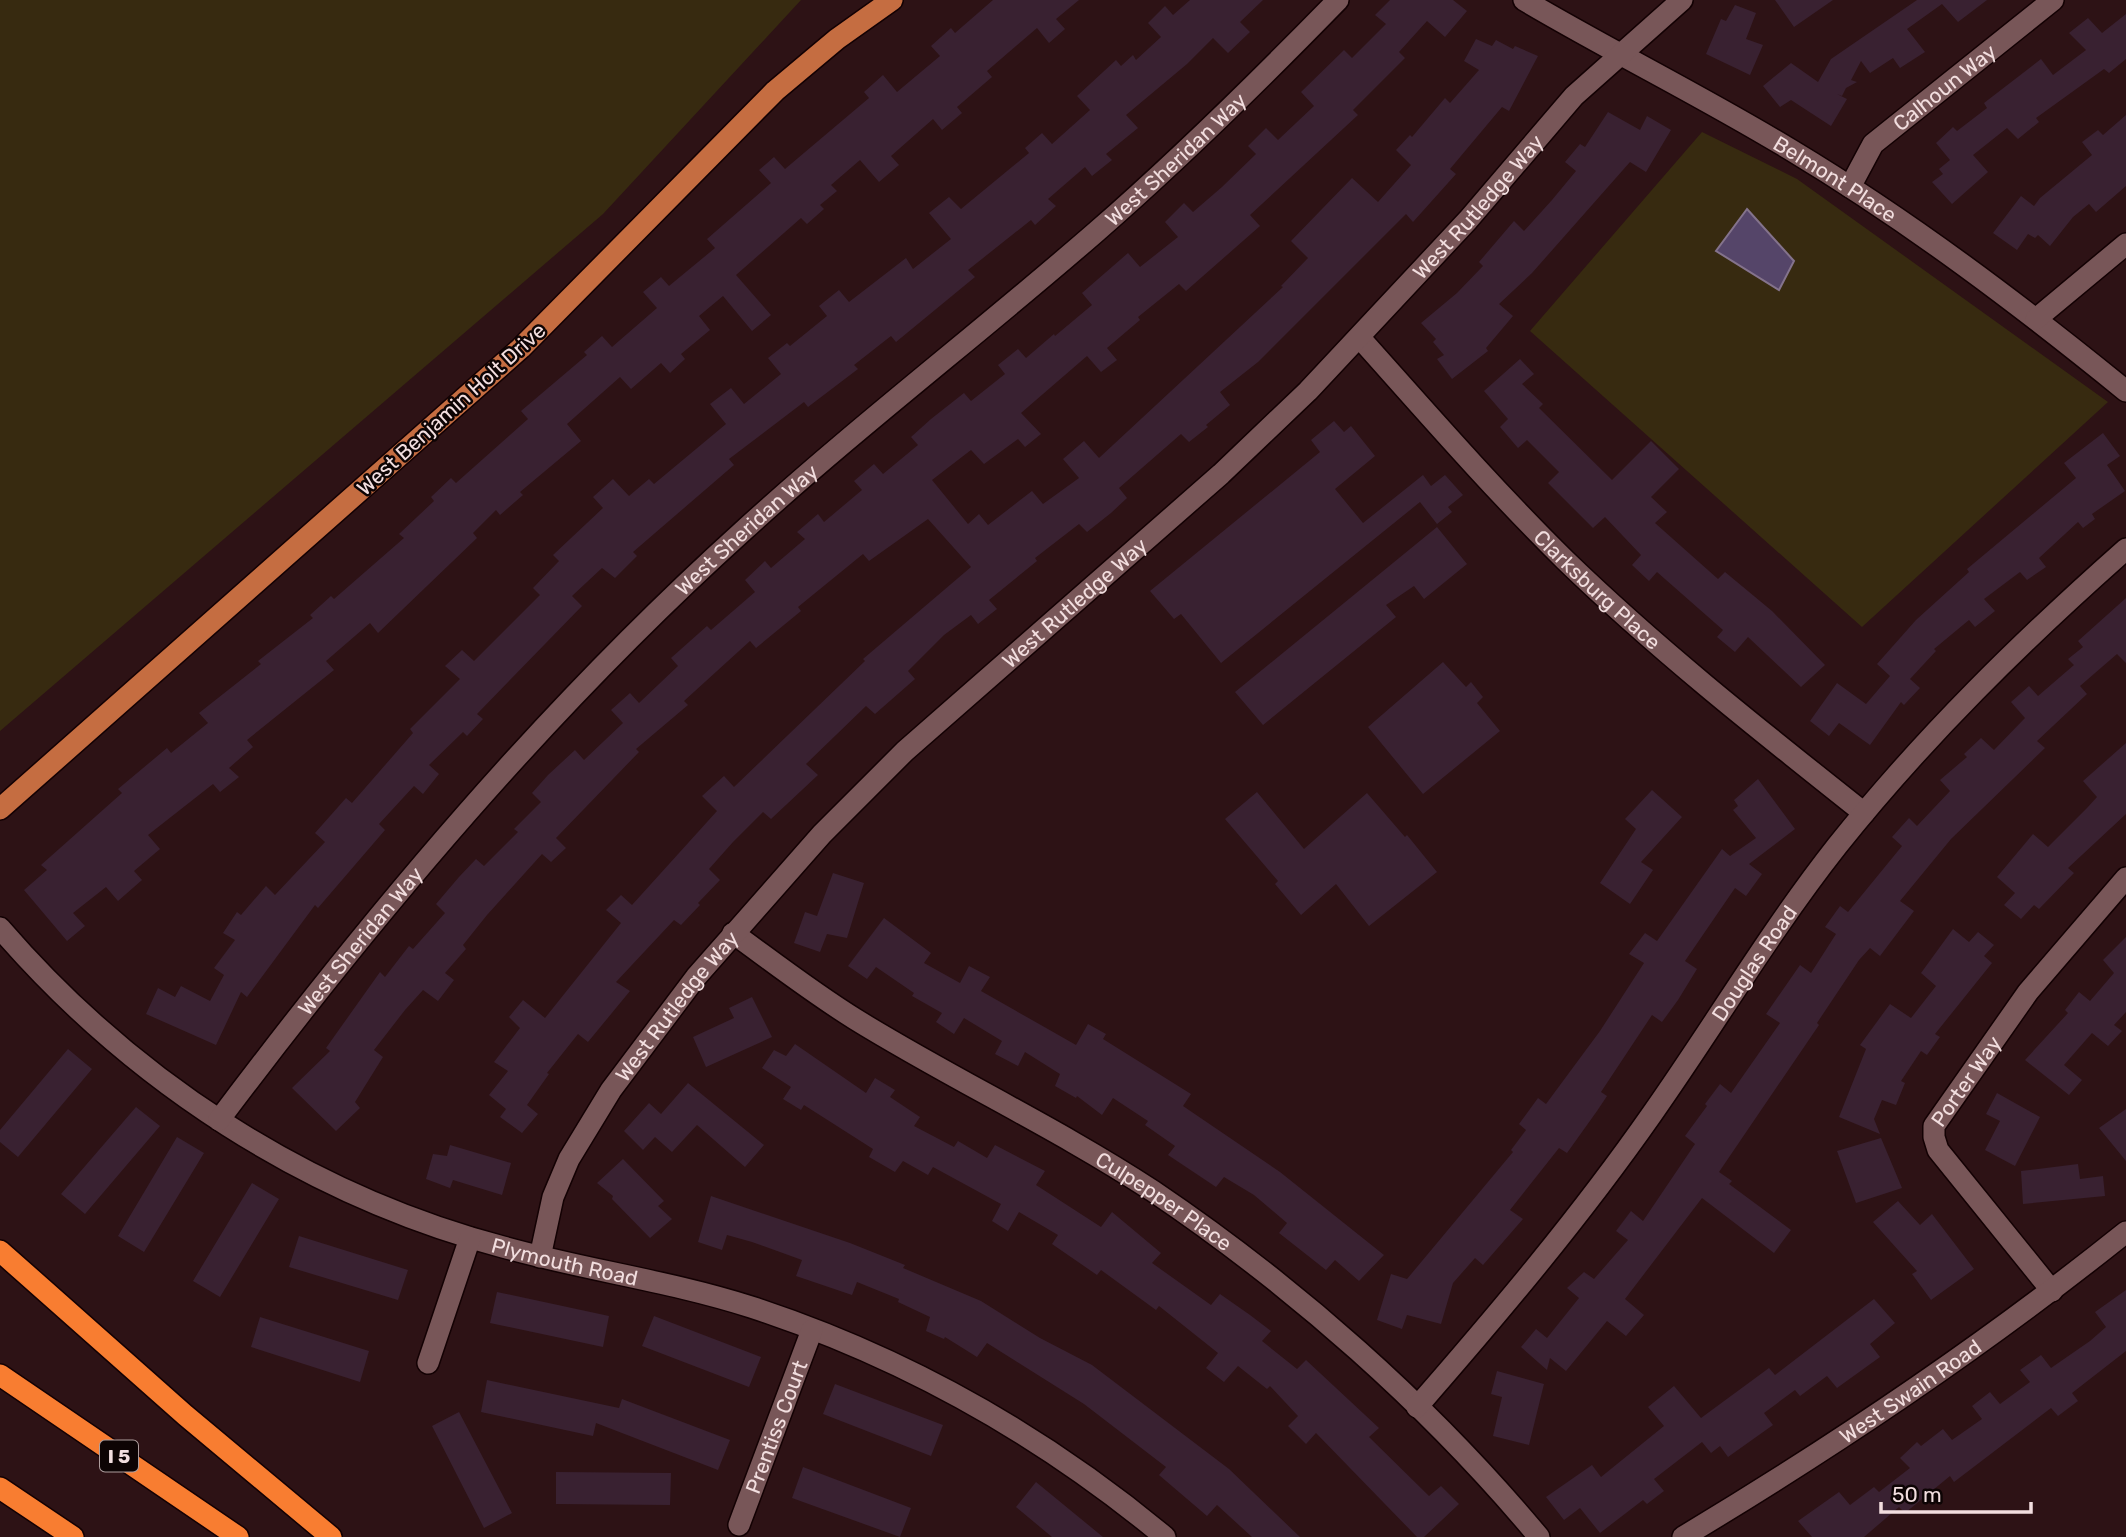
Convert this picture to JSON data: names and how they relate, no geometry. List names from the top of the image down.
{
  "streets": {
    "highway": ["I 5"],
    "main road": ["West Benjamin Holt Drive"],
    "street": [
      "Calhoun Way",
      "West Sheridan Way",
      "Belmont Place",
      "West Rutledge Way",
      "Clarksburg Place",
      "Douglas Road",
      "Porter Way",
      "Culpepper Place",
      "Plymouth Road",
      "West Swain Road",
      "Prentiss Court"
    ]
  },
  "crossings": [
    ["Calhoun Way", "Belmont Place"],
    ["West Sheridan Way", "Plymouth Road"],
    ["Belmont Place", "West Rutledge Way"],
    ["West Rutledge Way", "Clarksburg Place"],
    ["West Rutledge Way", "Culpepper Place"],
    ["West Rutledge Way", "Plymouth Road"],
    ["Clarksburg Place", "Douglas Road"],
    ["Douglas Road", "Culpepper Place"],
    ["Porter Way", "West Swain Road"],
    ["Plymouth Road", "Prentiss Court"]
  ],
  "scale_bar": "50 m"
}
